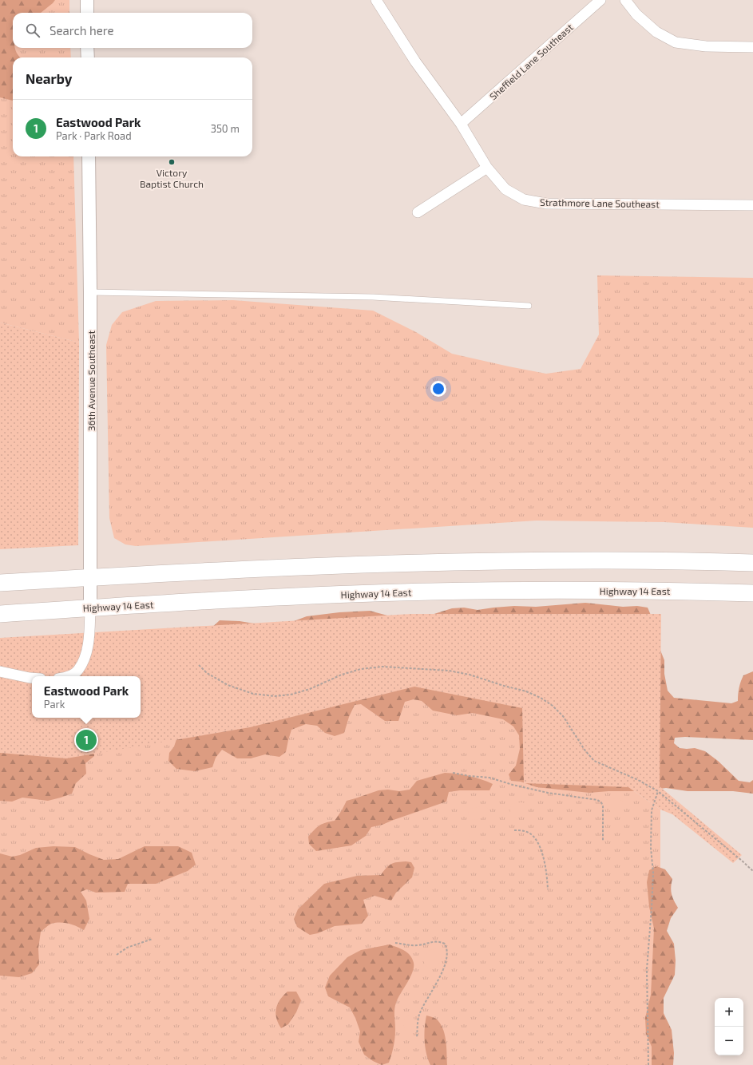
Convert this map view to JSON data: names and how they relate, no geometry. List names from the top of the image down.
{
  "streets": {
    "main road": ["Highway 14 East"],
    "street": ["Sheffield Lane Southeast", "Strathmore Lane Southeast", "36th Avenue Southeast"]
  },
  "crossings": [
    ["Sheffield Lane Southeast", "Strathmore Lane Southeast"],
    ["36th Avenue Southeast", "Highway 14 East"]
  ],
  "places": ["Victory Baptist Church"],
  "page": {
    "search": "Search here",
    "heading": "Nearby",
    "list": [
      {
        "mark": "1",
        "name": "Eastwood Park",
        "note": "Park · Park Road",
        "value": "350 m"
      }
    ],
    "popup": ["Eastwood Park", "Park"],
    "pins": "1",
    "map_buttons": ["+", "−"]
  }
}
